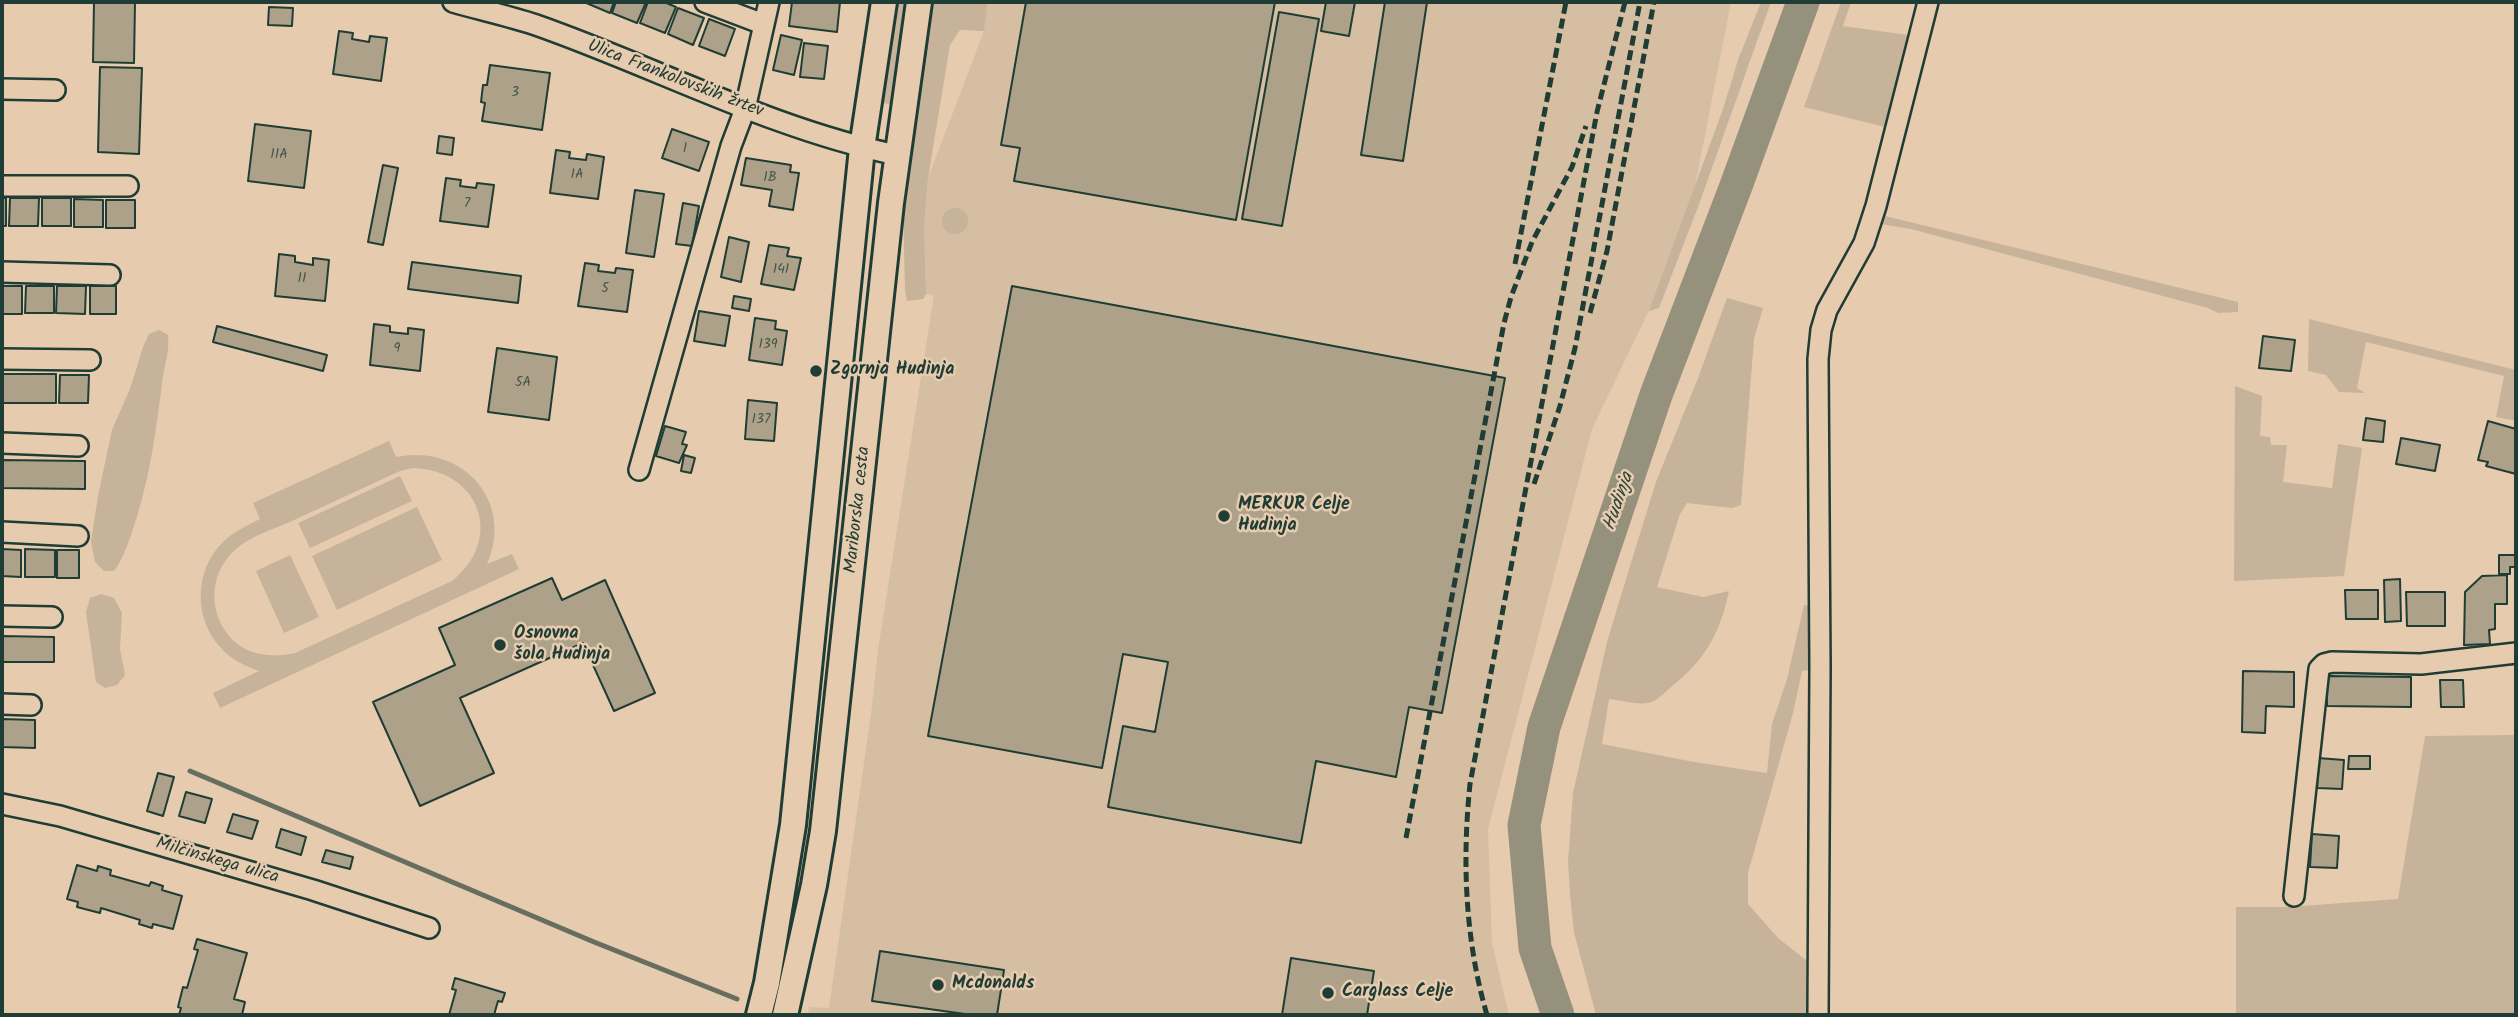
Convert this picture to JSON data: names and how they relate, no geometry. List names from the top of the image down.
{
  "streets": {
    "main road": ["Mariborska cesta"],
    "street": ["Ulica Frankolovskih žrtev", "Milčinskega ulica"]
  },
  "crossings": [
    ["Ulica Frankolovskih žrtev", "Mariborska cesta"]
  ],
  "water": ["Hudinja"],
  "places": [
    "Zgornja Hudinja",
    "MERKUR Celje Hudinja",
    "Osnovna šola Hudinja",
    "Mcdonalds",
    "Carglass Celje"
  ],
  "house_numbers": [
    "3",
    "1",
    "11A",
    "1A",
    "1B",
    "7",
    "141",
    "11",
    "5",
    "139",
    "9",
    "5A",
    "137"
  ]
}
